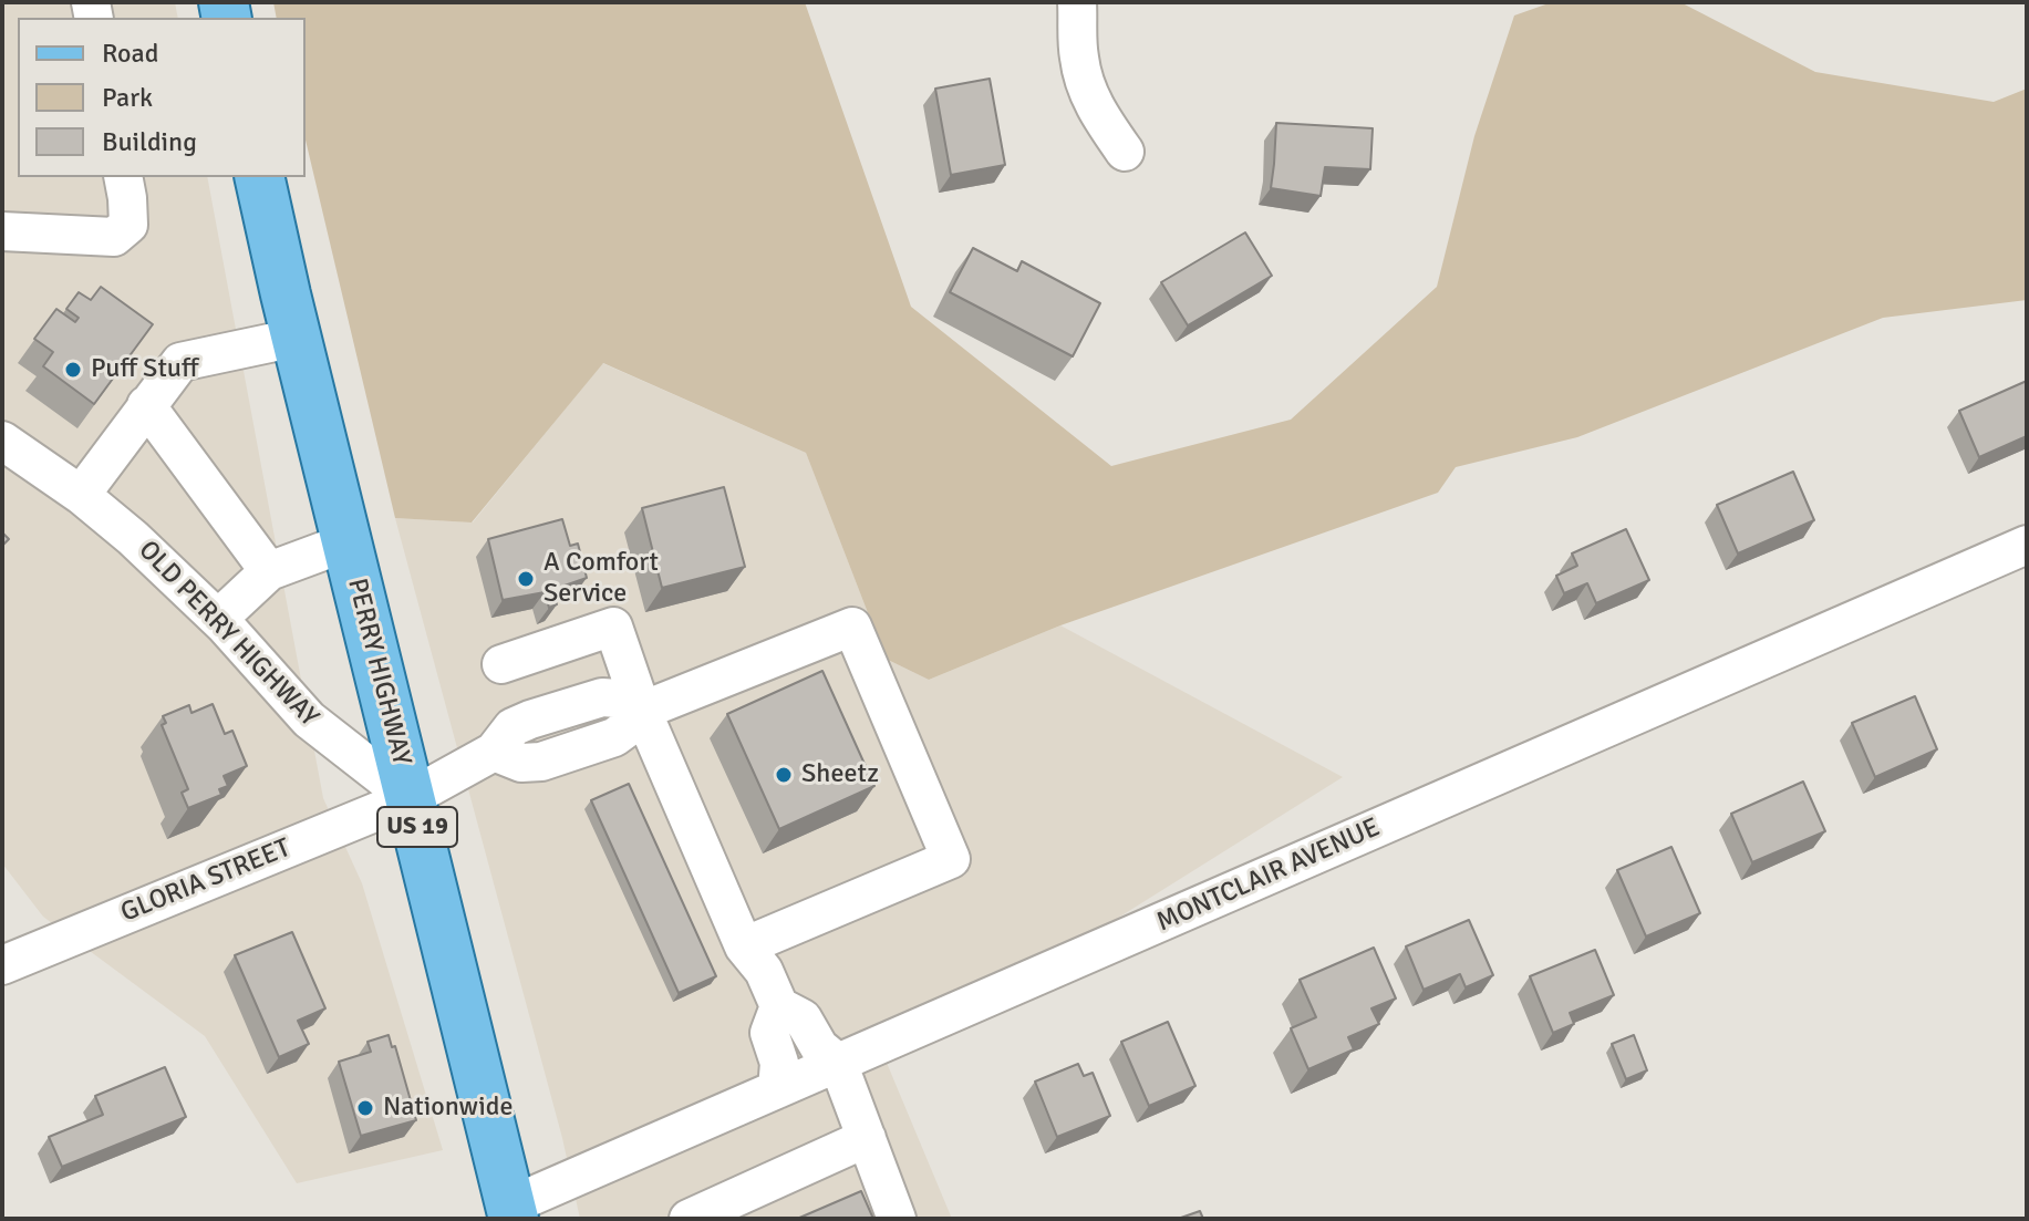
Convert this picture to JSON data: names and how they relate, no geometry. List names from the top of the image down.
{
  "streets": {
    "main road": ["PERRY HIGHWAY", "US 19"],
    "street": ["OLD PERRY HIGHWAY", "MONTCLAIR AVENUE", "GLORIA STREET"]
  },
  "crossings": [
    ["OLD PERRY HIGHWAY", "PERRY HIGHWAY"],
    ["OLD PERRY HIGHWAY", "GLORIA STREET"],
    ["PERRY HIGHWAY", "MONTCLAIR AVENUE"],
    ["PERRY HIGHWAY", "GLORIA STREET"]
  ],
  "places": [
    "Puff Stuff",
    "A Comfort Service",
    "Sheetz",
    "Nationwide"
  ],
  "legend": ["Road", "Park", "Building"]
}
